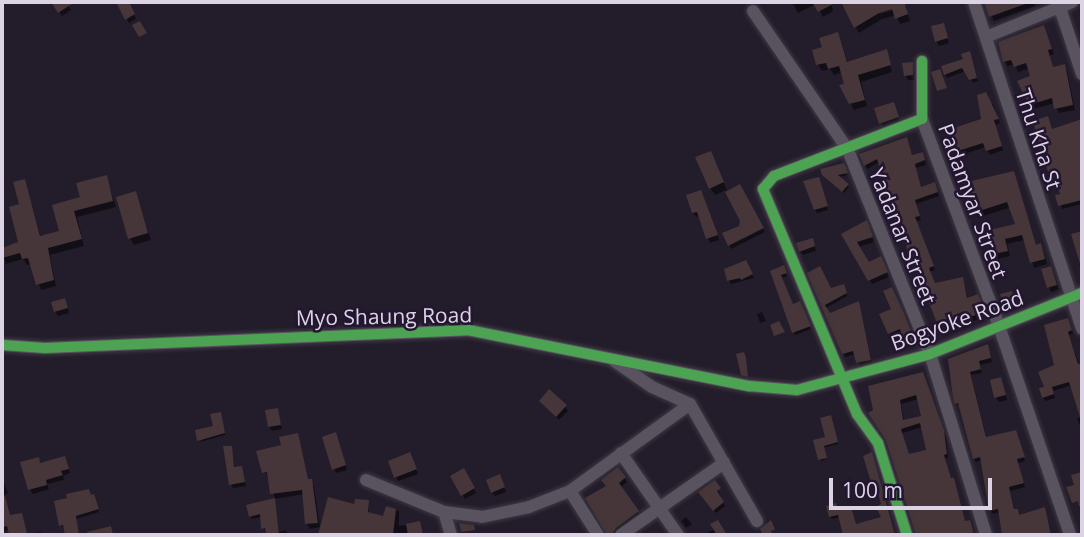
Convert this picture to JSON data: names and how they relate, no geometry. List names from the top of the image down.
{
  "streets": {
    "street": [
      "Thu Kha St",
      "Padamyar Street",
      "Yadanar Street",
      "Myo Shaung Road",
      "Bogyoke Road"
    ]
  },
  "crossings": [
    ["Thu Kha St", "Bogyoke Road"],
    ["Padamyar Street", "Bogyoke Road"],
    ["Yadanar Street", "Bogyoke Road"],
    ["Myo Shaung Road", "Bogyoke Road"]
  ],
  "scale_bar": "100 m"
}
